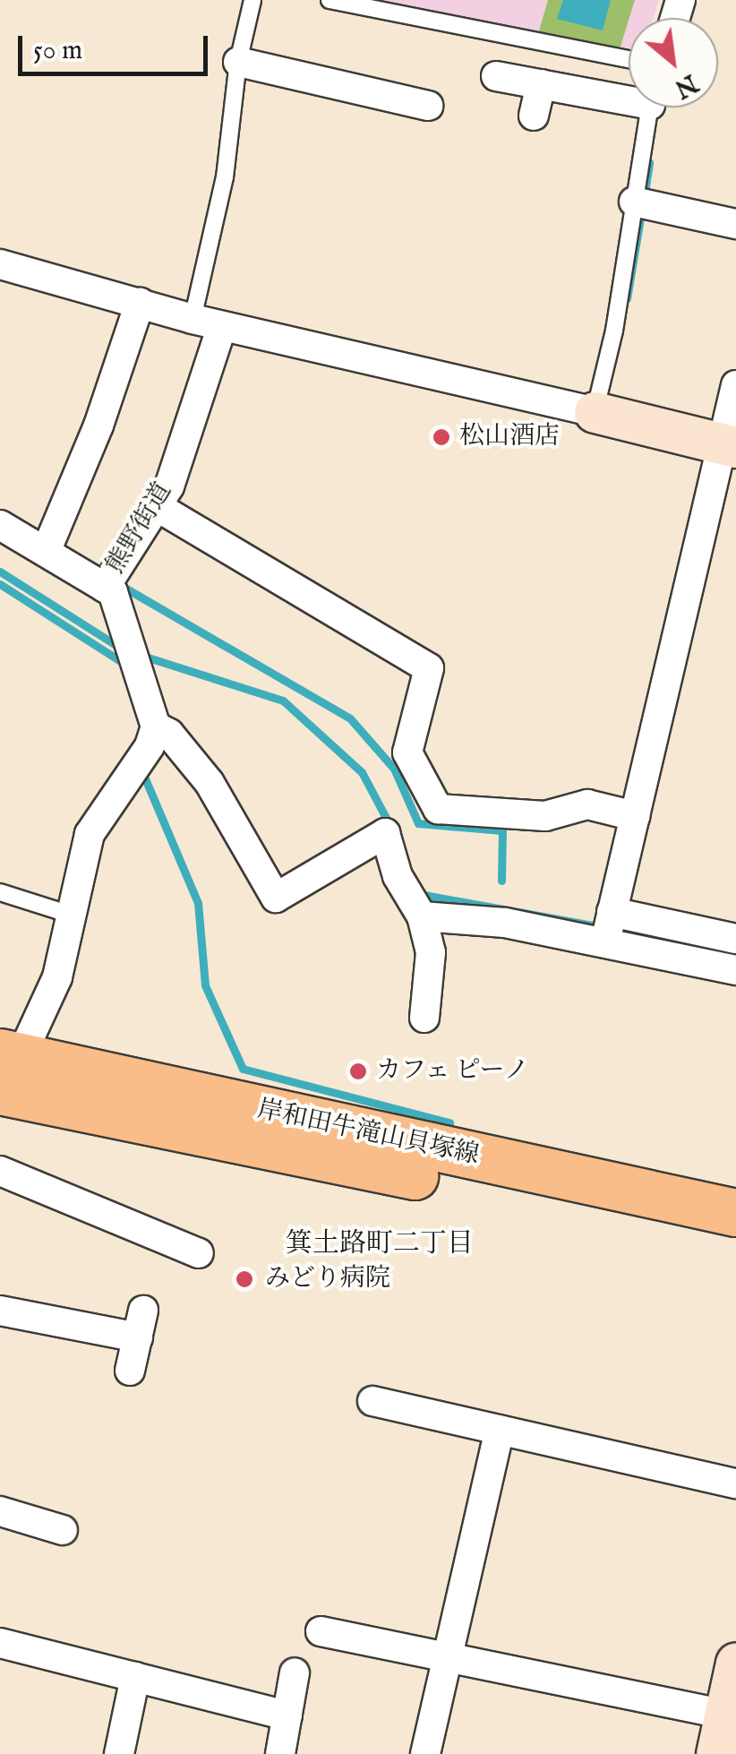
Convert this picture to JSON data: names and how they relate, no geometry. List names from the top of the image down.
{
  "streets": {
    "main road": ["岸和田牛滝山貝塚線"],
    "street": ["熊野街道"]
  },
  "districts": ["箕土路町二丁目"],
  "places": ["松山酒店", "カフェ ピーノ", "みどり病院"],
  "scale_bar": "50 m",
  "north": "bottom right"
}
